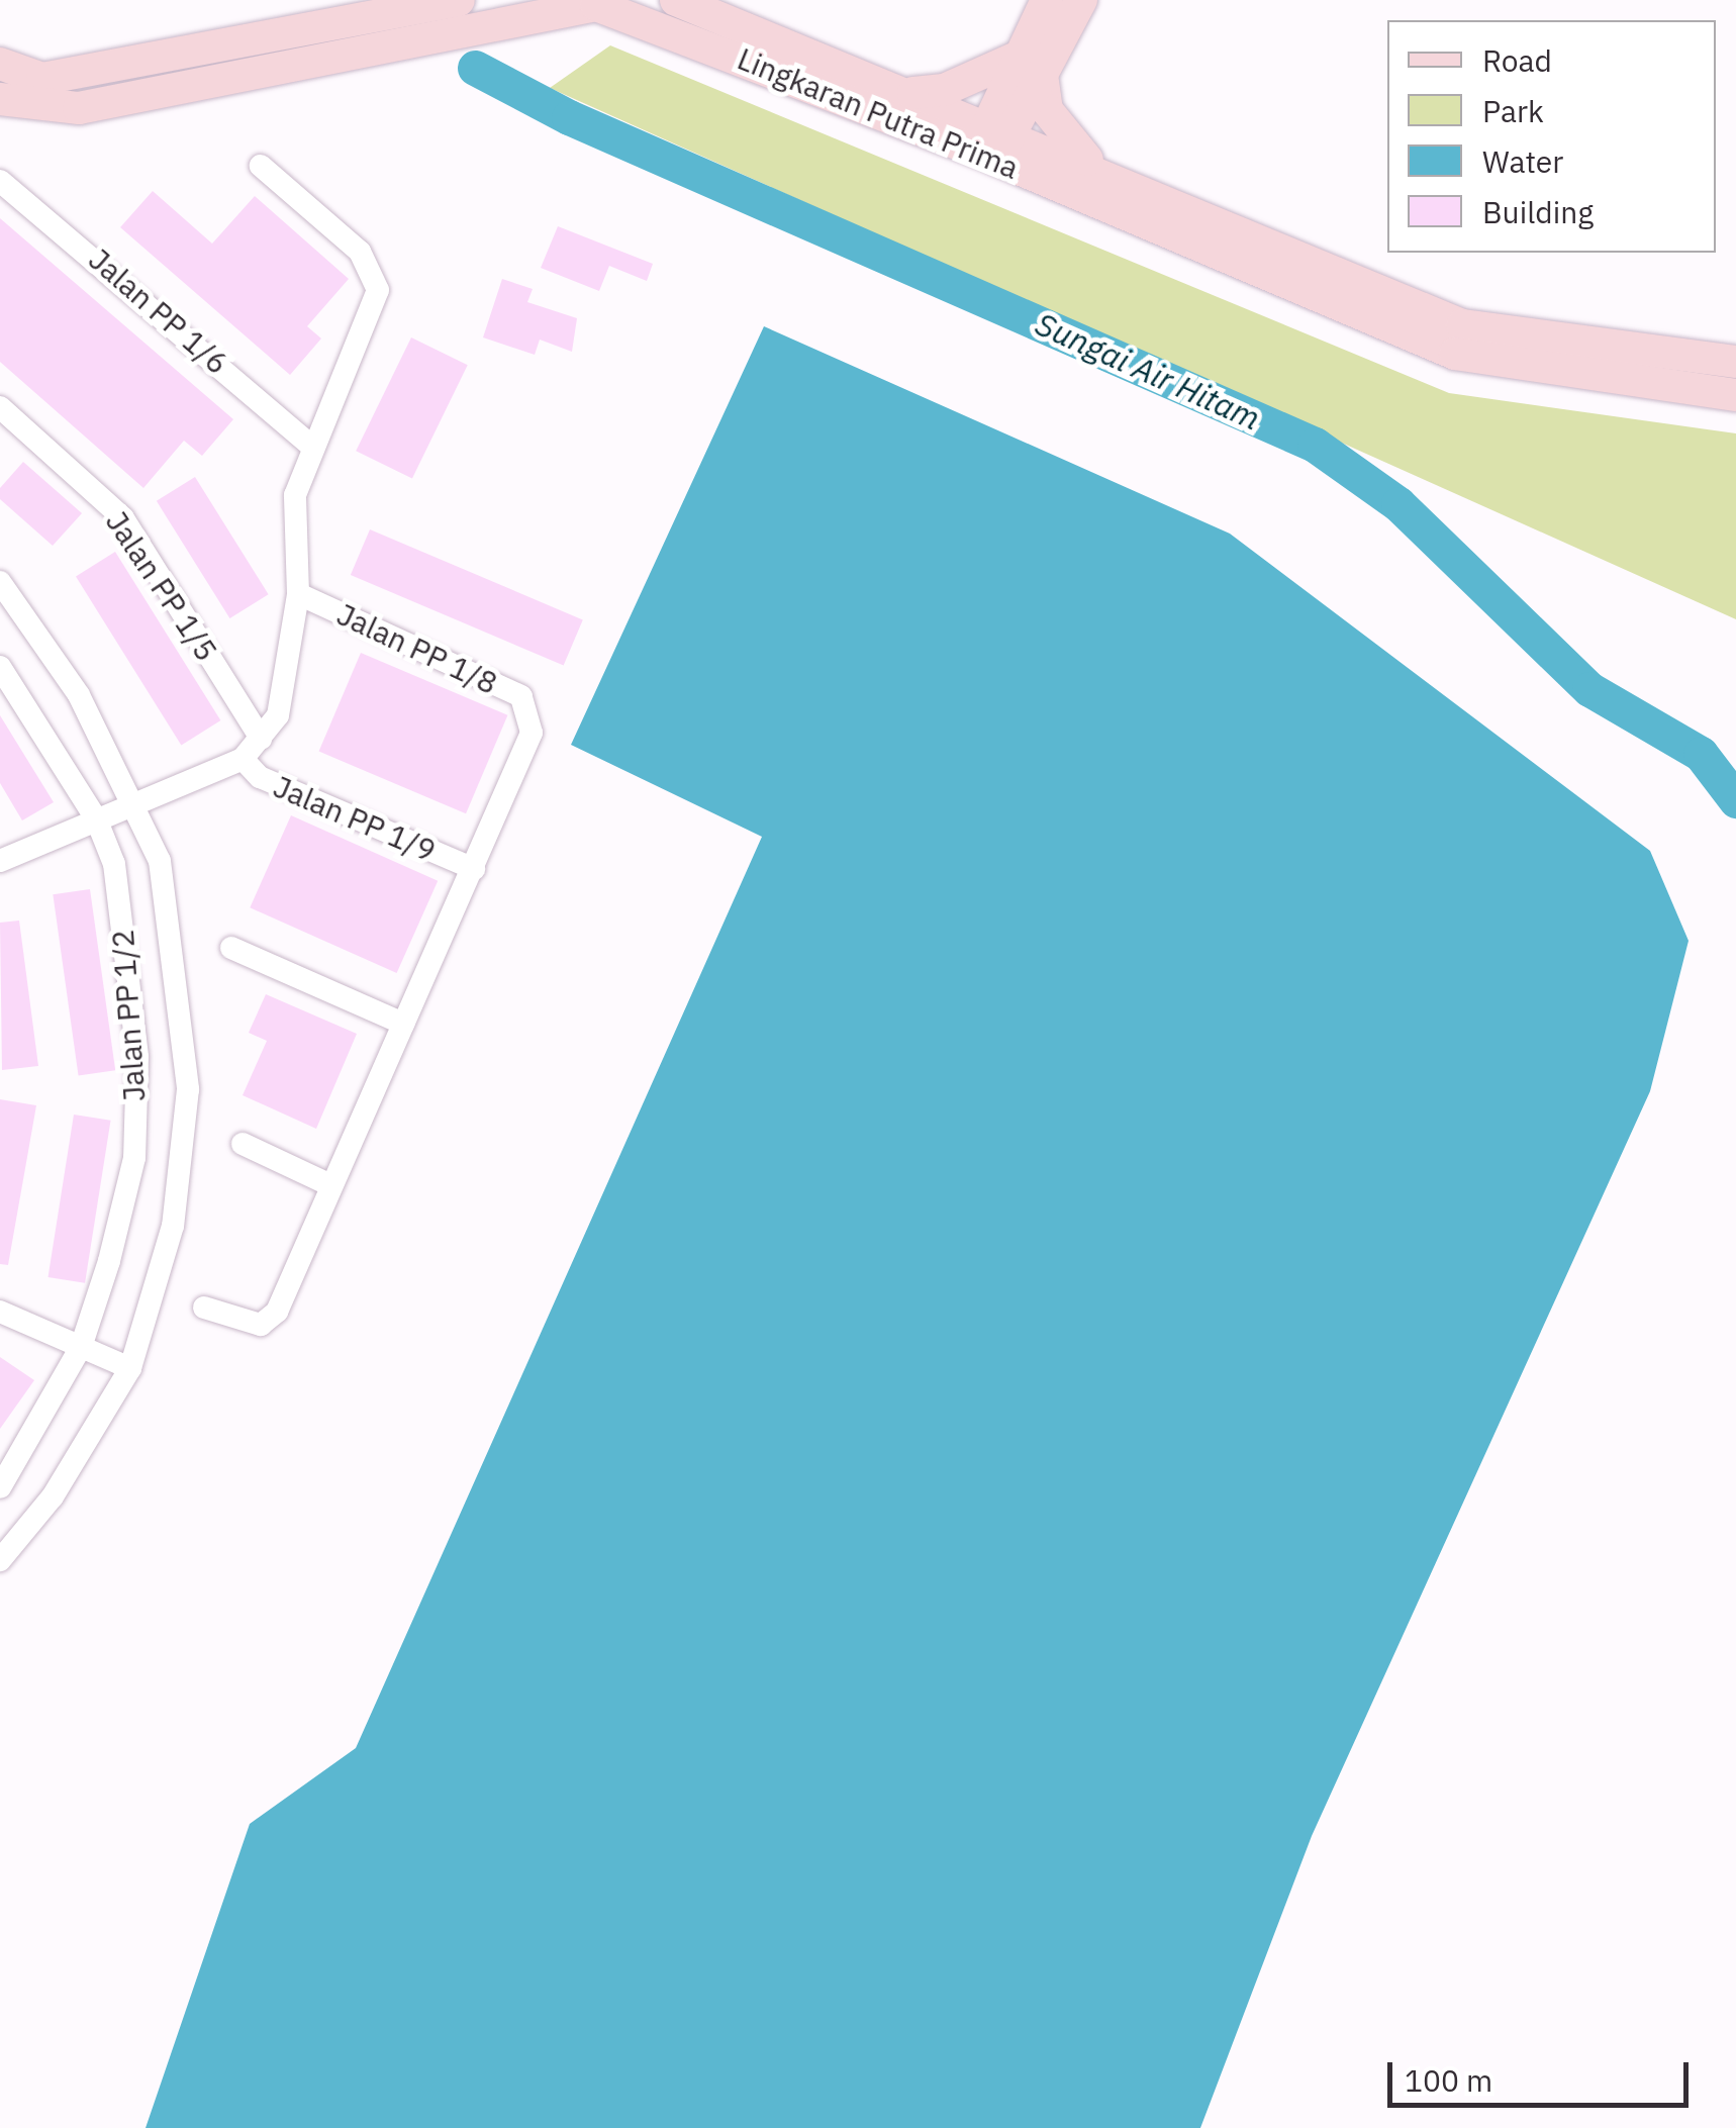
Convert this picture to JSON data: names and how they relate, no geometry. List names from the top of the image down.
{
  "streets": {
    "main road": ["Lingkaran Putra Prima"],
    "street": [
      "Jalan PP 1/6",
      "Jalan PP 1/5",
      "Jalan PP 1/8",
      "Jalan PP 1/9",
      "Jalan PP 1/2"
    ]
  },
  "crossings": [
    ["Jalan PP 1/8", "Jalan PP 1/9"]
  ],
  "water": ["Sungai Air Hitam"],
  "legend": [
    "Road",
    "Park",
    "Water",
    "Building"
  ],
  "scale_bar": "100 m"
}
